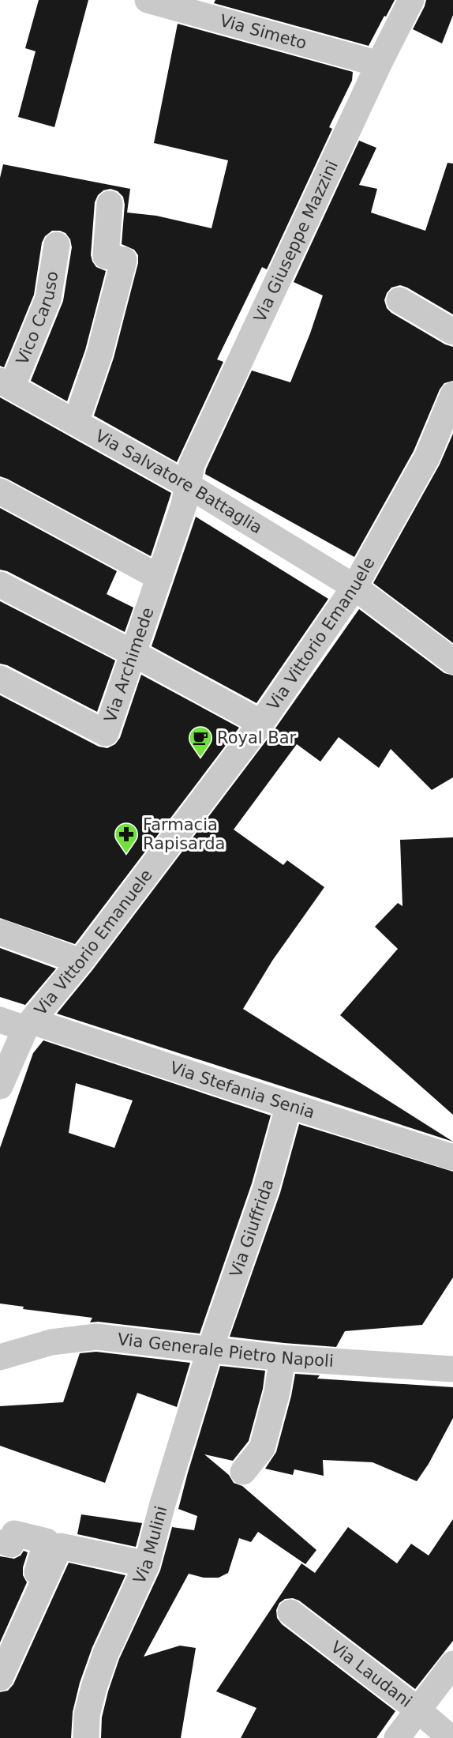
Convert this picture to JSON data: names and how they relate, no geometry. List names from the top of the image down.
{
  "streets": {
    "street": [
      "Via Simeto",
      "Via Giuseppe Mazzini",
      "Vico Caruso",
      "Via Salvatore Battaglia",
      "Via Vittorio Emanuele",
      "Via Archimede",
      "Via Stefania Senia",
      "Via Giuffrida",
      "Via Generale Pietro Napoli",
      "Via Mulini",
      "Via Laudani"
    ]
  },
  "crossings": [
    ["Via Simeto", "Via Giuseppe Mazzini"],
    ["Via Giuseppe Mazzini", "Via Salvatore Battaglia"],
    ["Via Giuseppe Mazzini", "Via Archimede"],
    ["Vico Caruso", "Via Salvatore Battaglia"],
    ["Via Salvatore Battaglia", "Via Vittorio Emanuele"],
    ["Via Salvatore Battaglia", "Via Archimede"],
    ["Via Vittorio Emanuele", "Via Stefania Senia"],
    ["Via Stefania Senia", "Via Giuffrida"],
    ["Via Giuffrida", "Via Generale Pietro Napoli"],
    ["Via Giuffrida", "Via Mulini"],
    ["Via Generale Pietro Napoli", "Via Mulini"]
  ],
  "places": {
    "cafe": ["Royal Bar"],
    "pharmacy": ["Farmacia Rapisarda"]
  }
}
